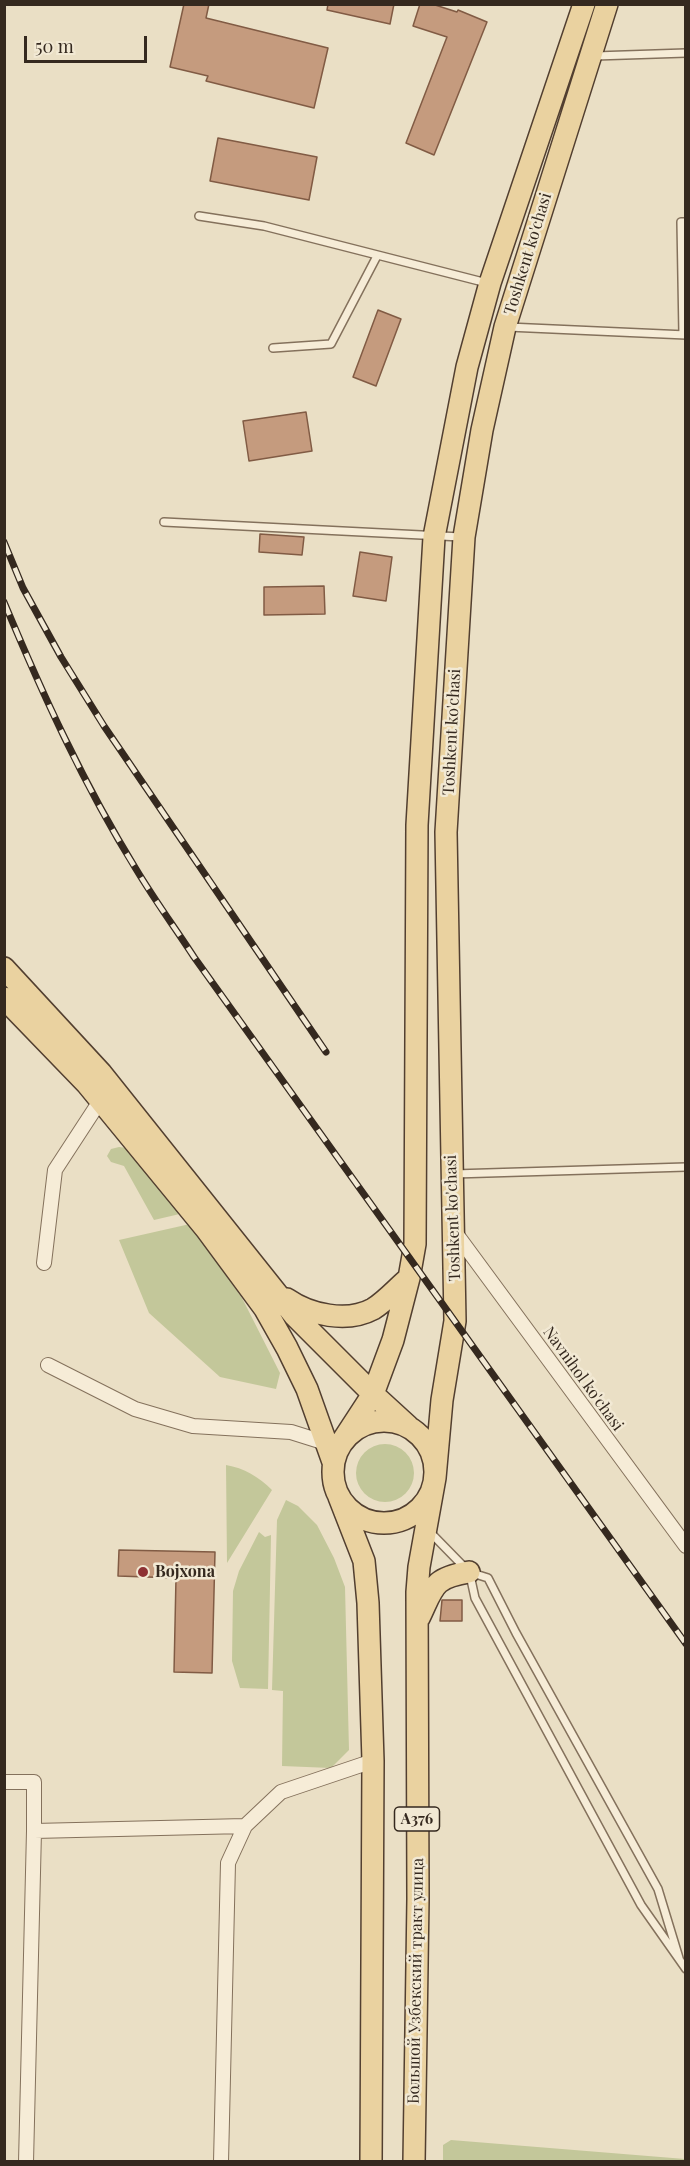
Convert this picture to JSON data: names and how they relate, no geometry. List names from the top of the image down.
{
  "streets": {
    "main road": ["Toshkent ko'chasi", "A376", "Большой Узбекский тракт улица"],
    "street": ["Navnihol ko'chasi"]
  },
  "crossings": [
    ["Toshkent ko'chasi", "Navnihol ko'chasi"],
    ["Toshkent ko'chasi", "Большой Узбекский тракт улица"]
  ],
  "places": ["Bojxona"],
  "scale_bar": "50 m"
}
